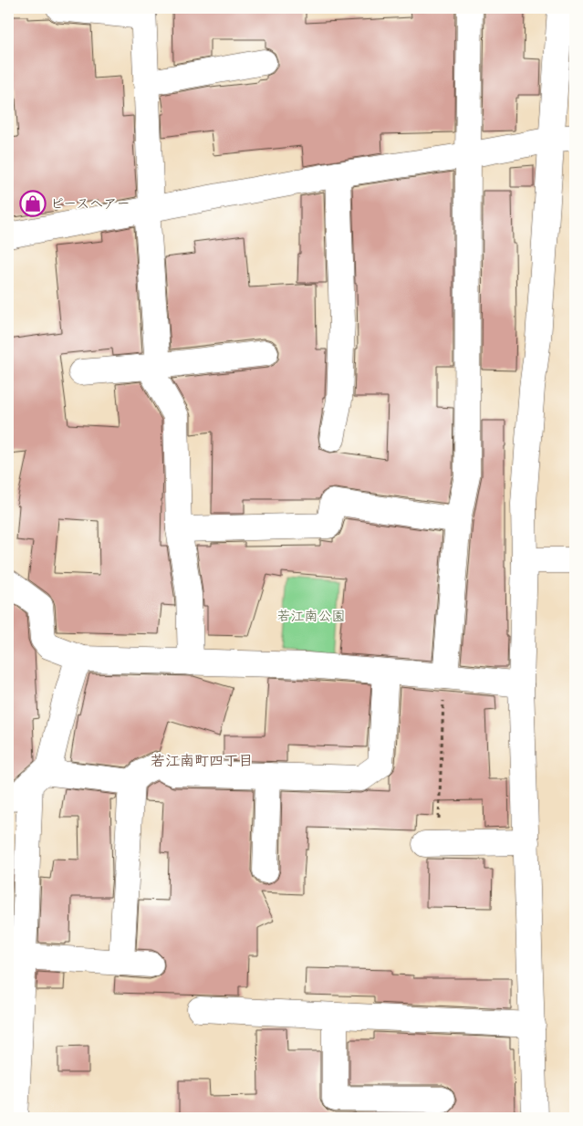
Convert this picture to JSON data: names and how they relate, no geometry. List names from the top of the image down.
{
  "districts": ["若江南町四丁目"],
  "parks": ["若江南公園"],
  "places": {
    "shop": ["ピースヘアー"]
  }
}
